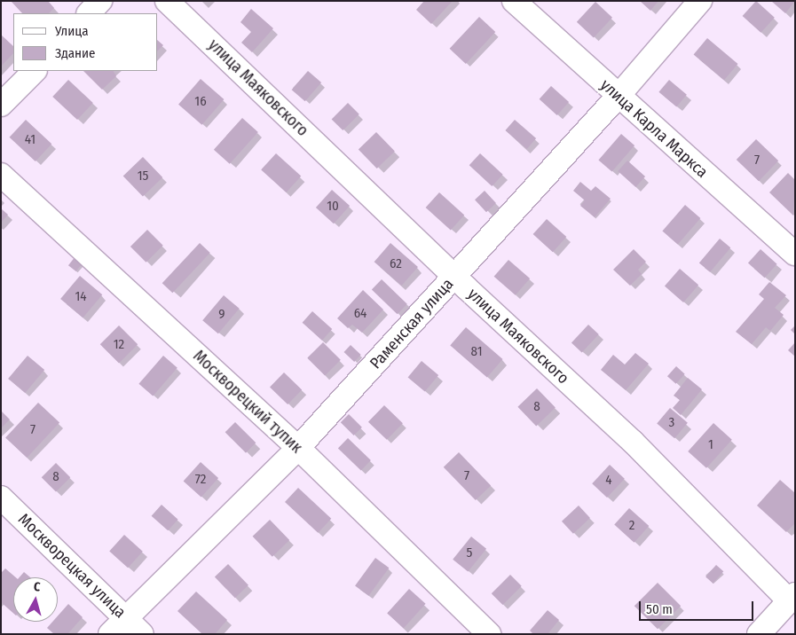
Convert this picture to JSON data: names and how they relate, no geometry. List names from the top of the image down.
{
  "streets": {
    "street": [
      "улица Маяковского",
      "улица Карла Маркса",
      "Раменская улица",
      "Москворецкий тупик",
      "Москворецкая улица"
    ]
  },
  "crossings": [
    ["улица Маяковского", "Раменская улица"],
    ["улица Карла Маркса", "Раменская улица"],
    ["Раменская улица", "Москворецкий тупик"],
    ["Раменская улица", "Москворецкая улица"]
  ],
  "house_numbers": [
    "16",
    "41",
    "7",
    "15",
    "10",
    "62",
    "14",
    "64",
    "9",
    "12",
    "81",
    "8",
    "3",
    "7",
    "1",
    "7",
    "8",
    "72",
    "4",
    "2",
    "5"
  ],
  "legend": ["Улица", "Здание"],
  "scale_bar": "50 m",
  "north": "top"
}
